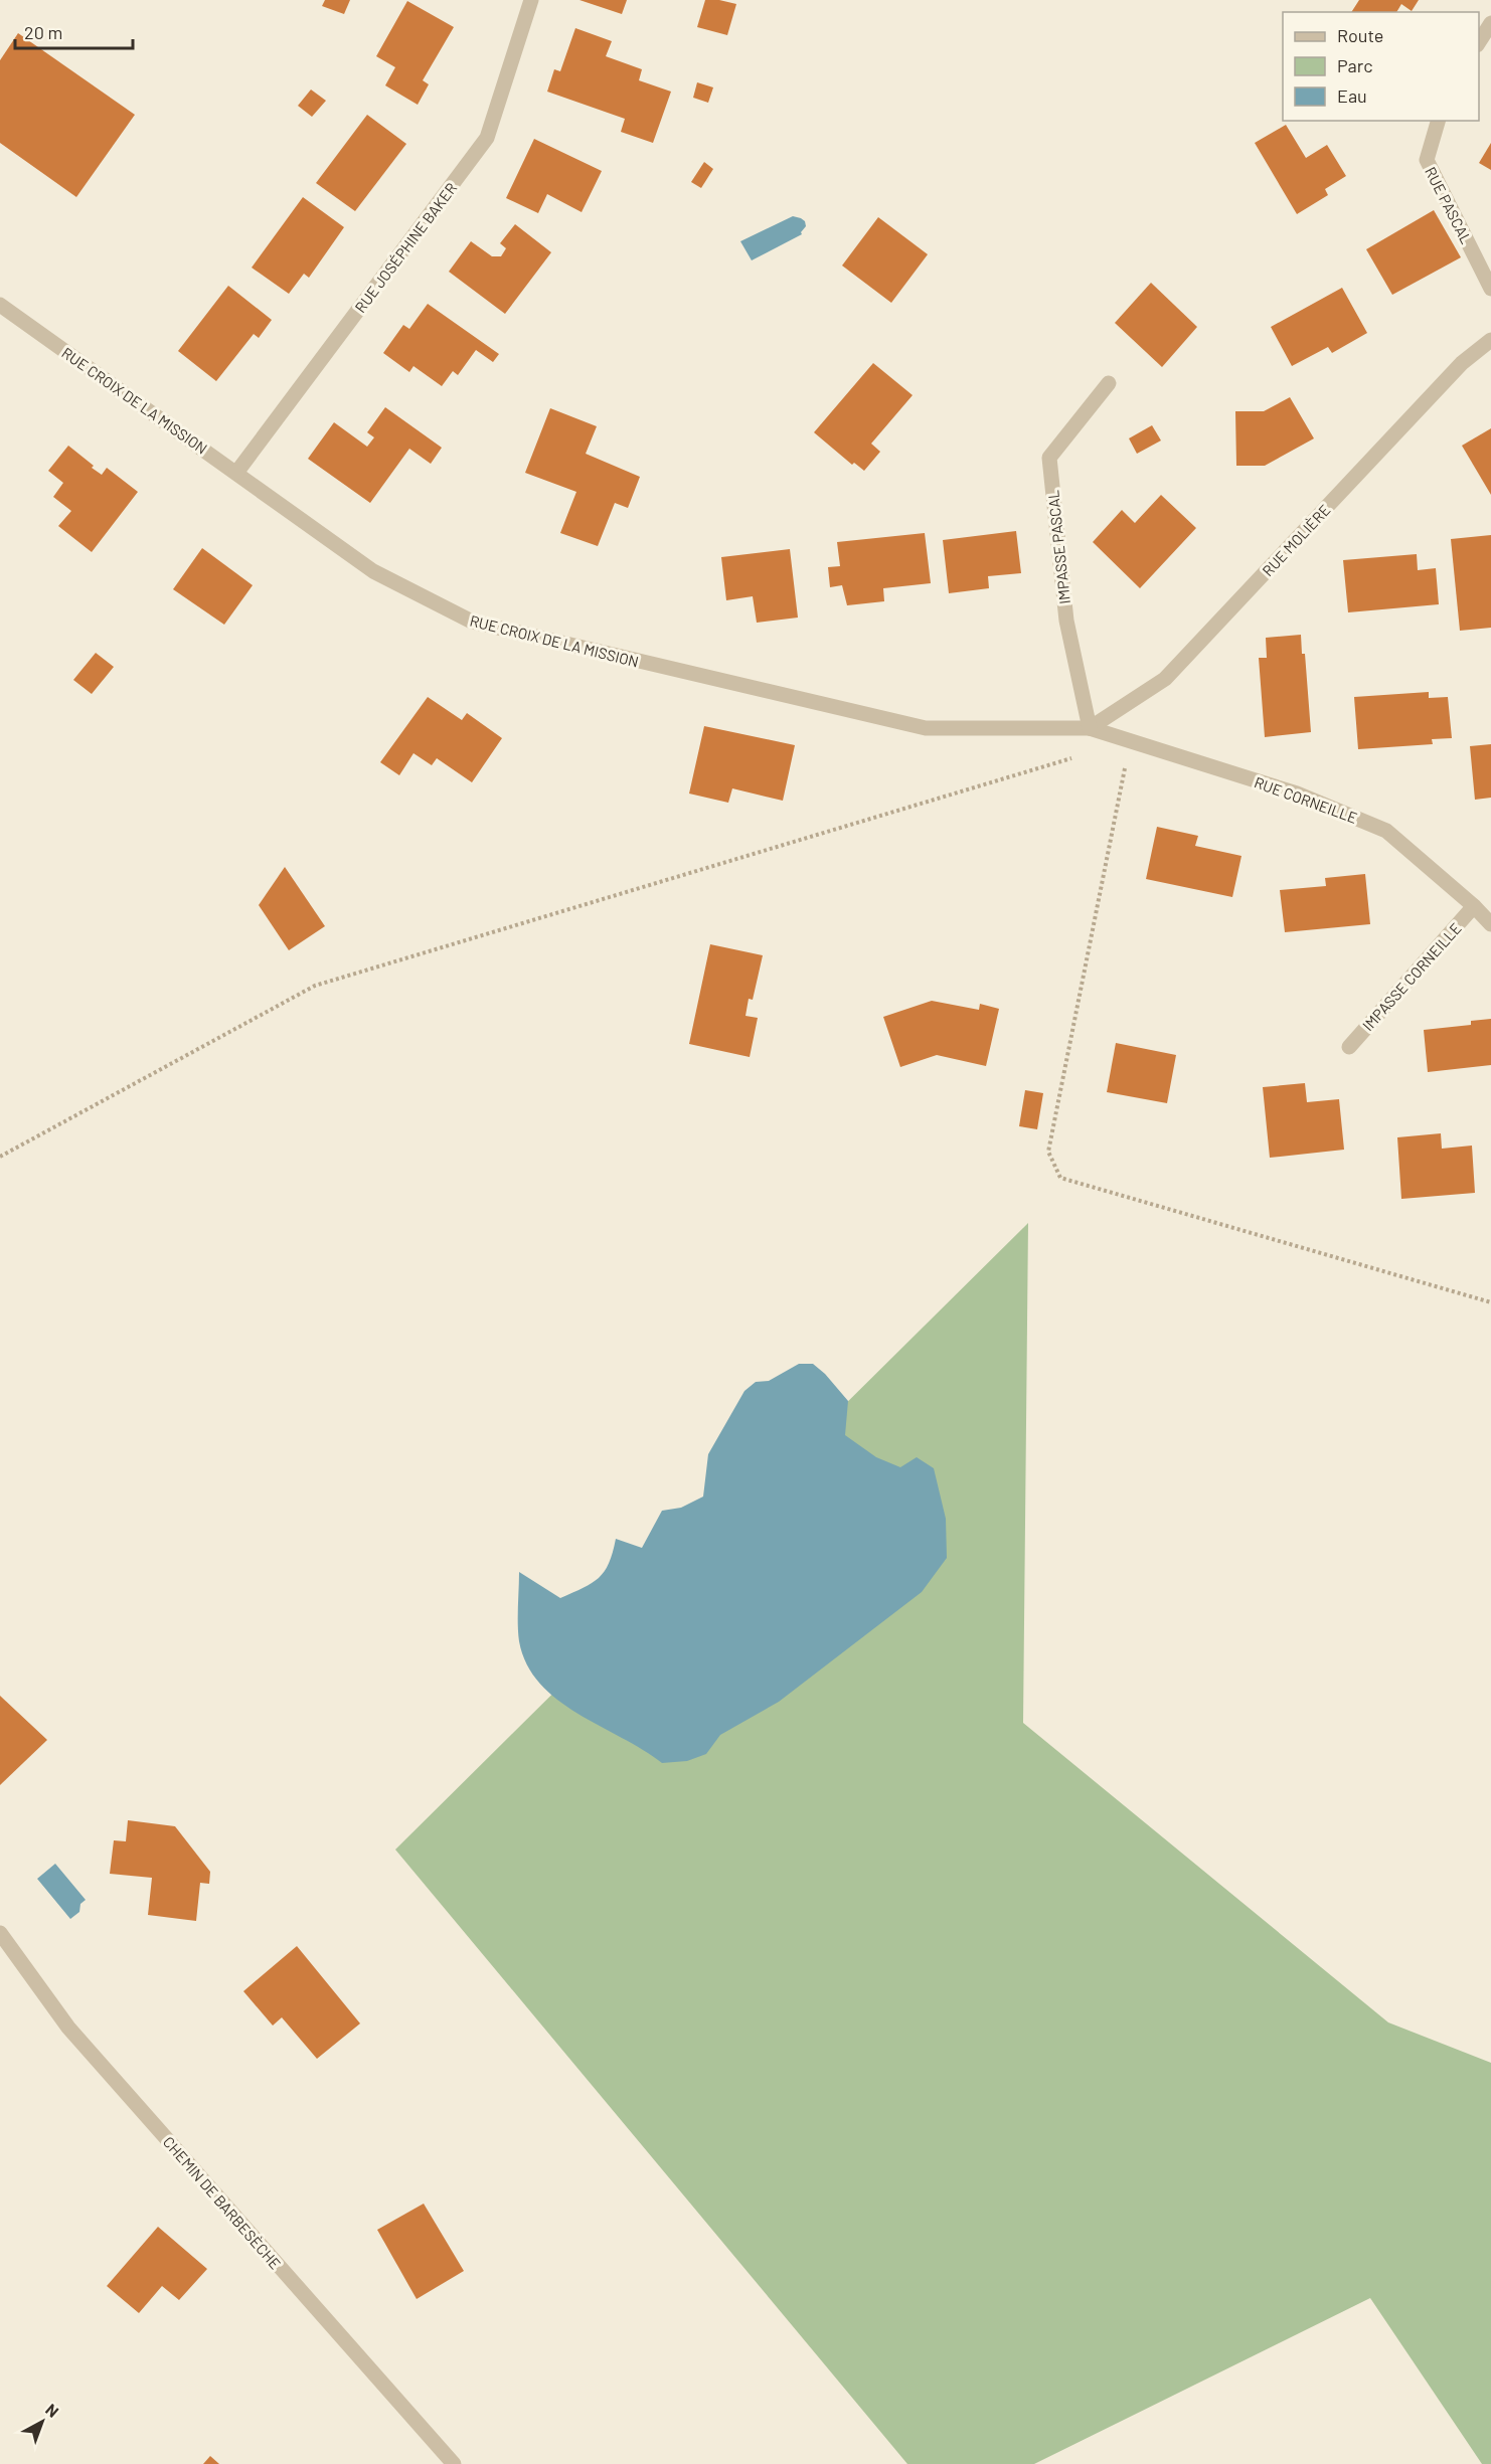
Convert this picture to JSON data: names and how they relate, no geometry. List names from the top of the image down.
{
  "streets": {
    "street": [
      "RUE PASCAL",
      "RUE JOSÉPHINE BAKER",
      "RUE CROIX DE LA MISSION",
      "RUE MOLIÈRE",
      "IMPASSE PASCAL",
      "RUE CORNEILLE",
      "IMPASSE CORNEILLE",
      "CHEMIN DE BARBESÈCHE"
    ]
  },
  "crossings": [
    ["RUE JOSÉPHINE BAKER", "RUE CROIX DE LA MISSION"],
    ["RUE CROIX DE LA MISSION", "RUE MOLIÈRE"],
    ["RUE CROIX DE LA MISSION", "IMPASSE PASCAL"],
    ["RUE CROIX DE LA MISSION", "RUE CORNEILLE"],
    ["RUE MOLIÈRE", "IMPASSE PASCAL"],
    ["RUE MOLIÈRE", "RUE CORNEILLE"],
    ["IMPASSE PASCAL", "RUE CORNEILLE"],
    ["RUE CORNEILLE", "IMPASSE CORNEILLE"]
  ],
  "legend": ["Route", "Parc", "Eau"],
  "scale_bar": "20 m",
  "north": "top right"
}
